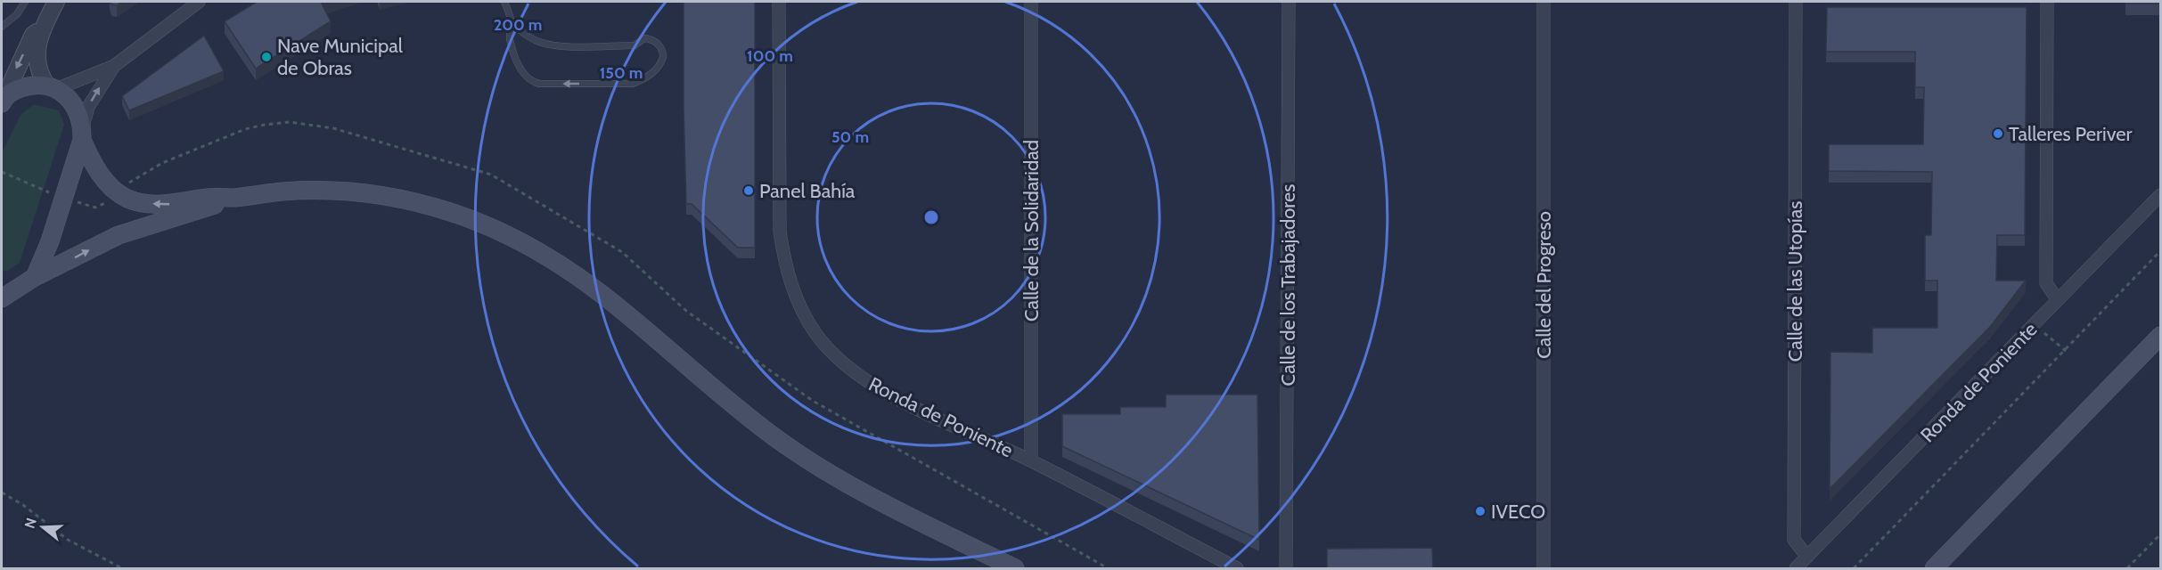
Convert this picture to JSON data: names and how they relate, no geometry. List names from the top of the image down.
{
  "streets": {
    "street": [
      "Calle de la Solidaridad",
      "Calle de las Utopías",
      "Calle de los Trabajadores",
      "Calle del Progreso",
      "Ronda de Poniente"
    ]
  },
  "crossings": [
    ["Calle de la Solidaridad", "Ronda de Poniente"],
    ["Calle de las Utopías", "Ronda de Poniente"]
  ],
  "places": [
    "Nave Municipal de Obras",
    "Talleres Periver",
    "Panel Bahía",
    "IVECO"
  ],
  "north": "left",
  "rings": [
    "200 m",
    "100 m",
    "150 m",
    "50 m"
  ]
}
